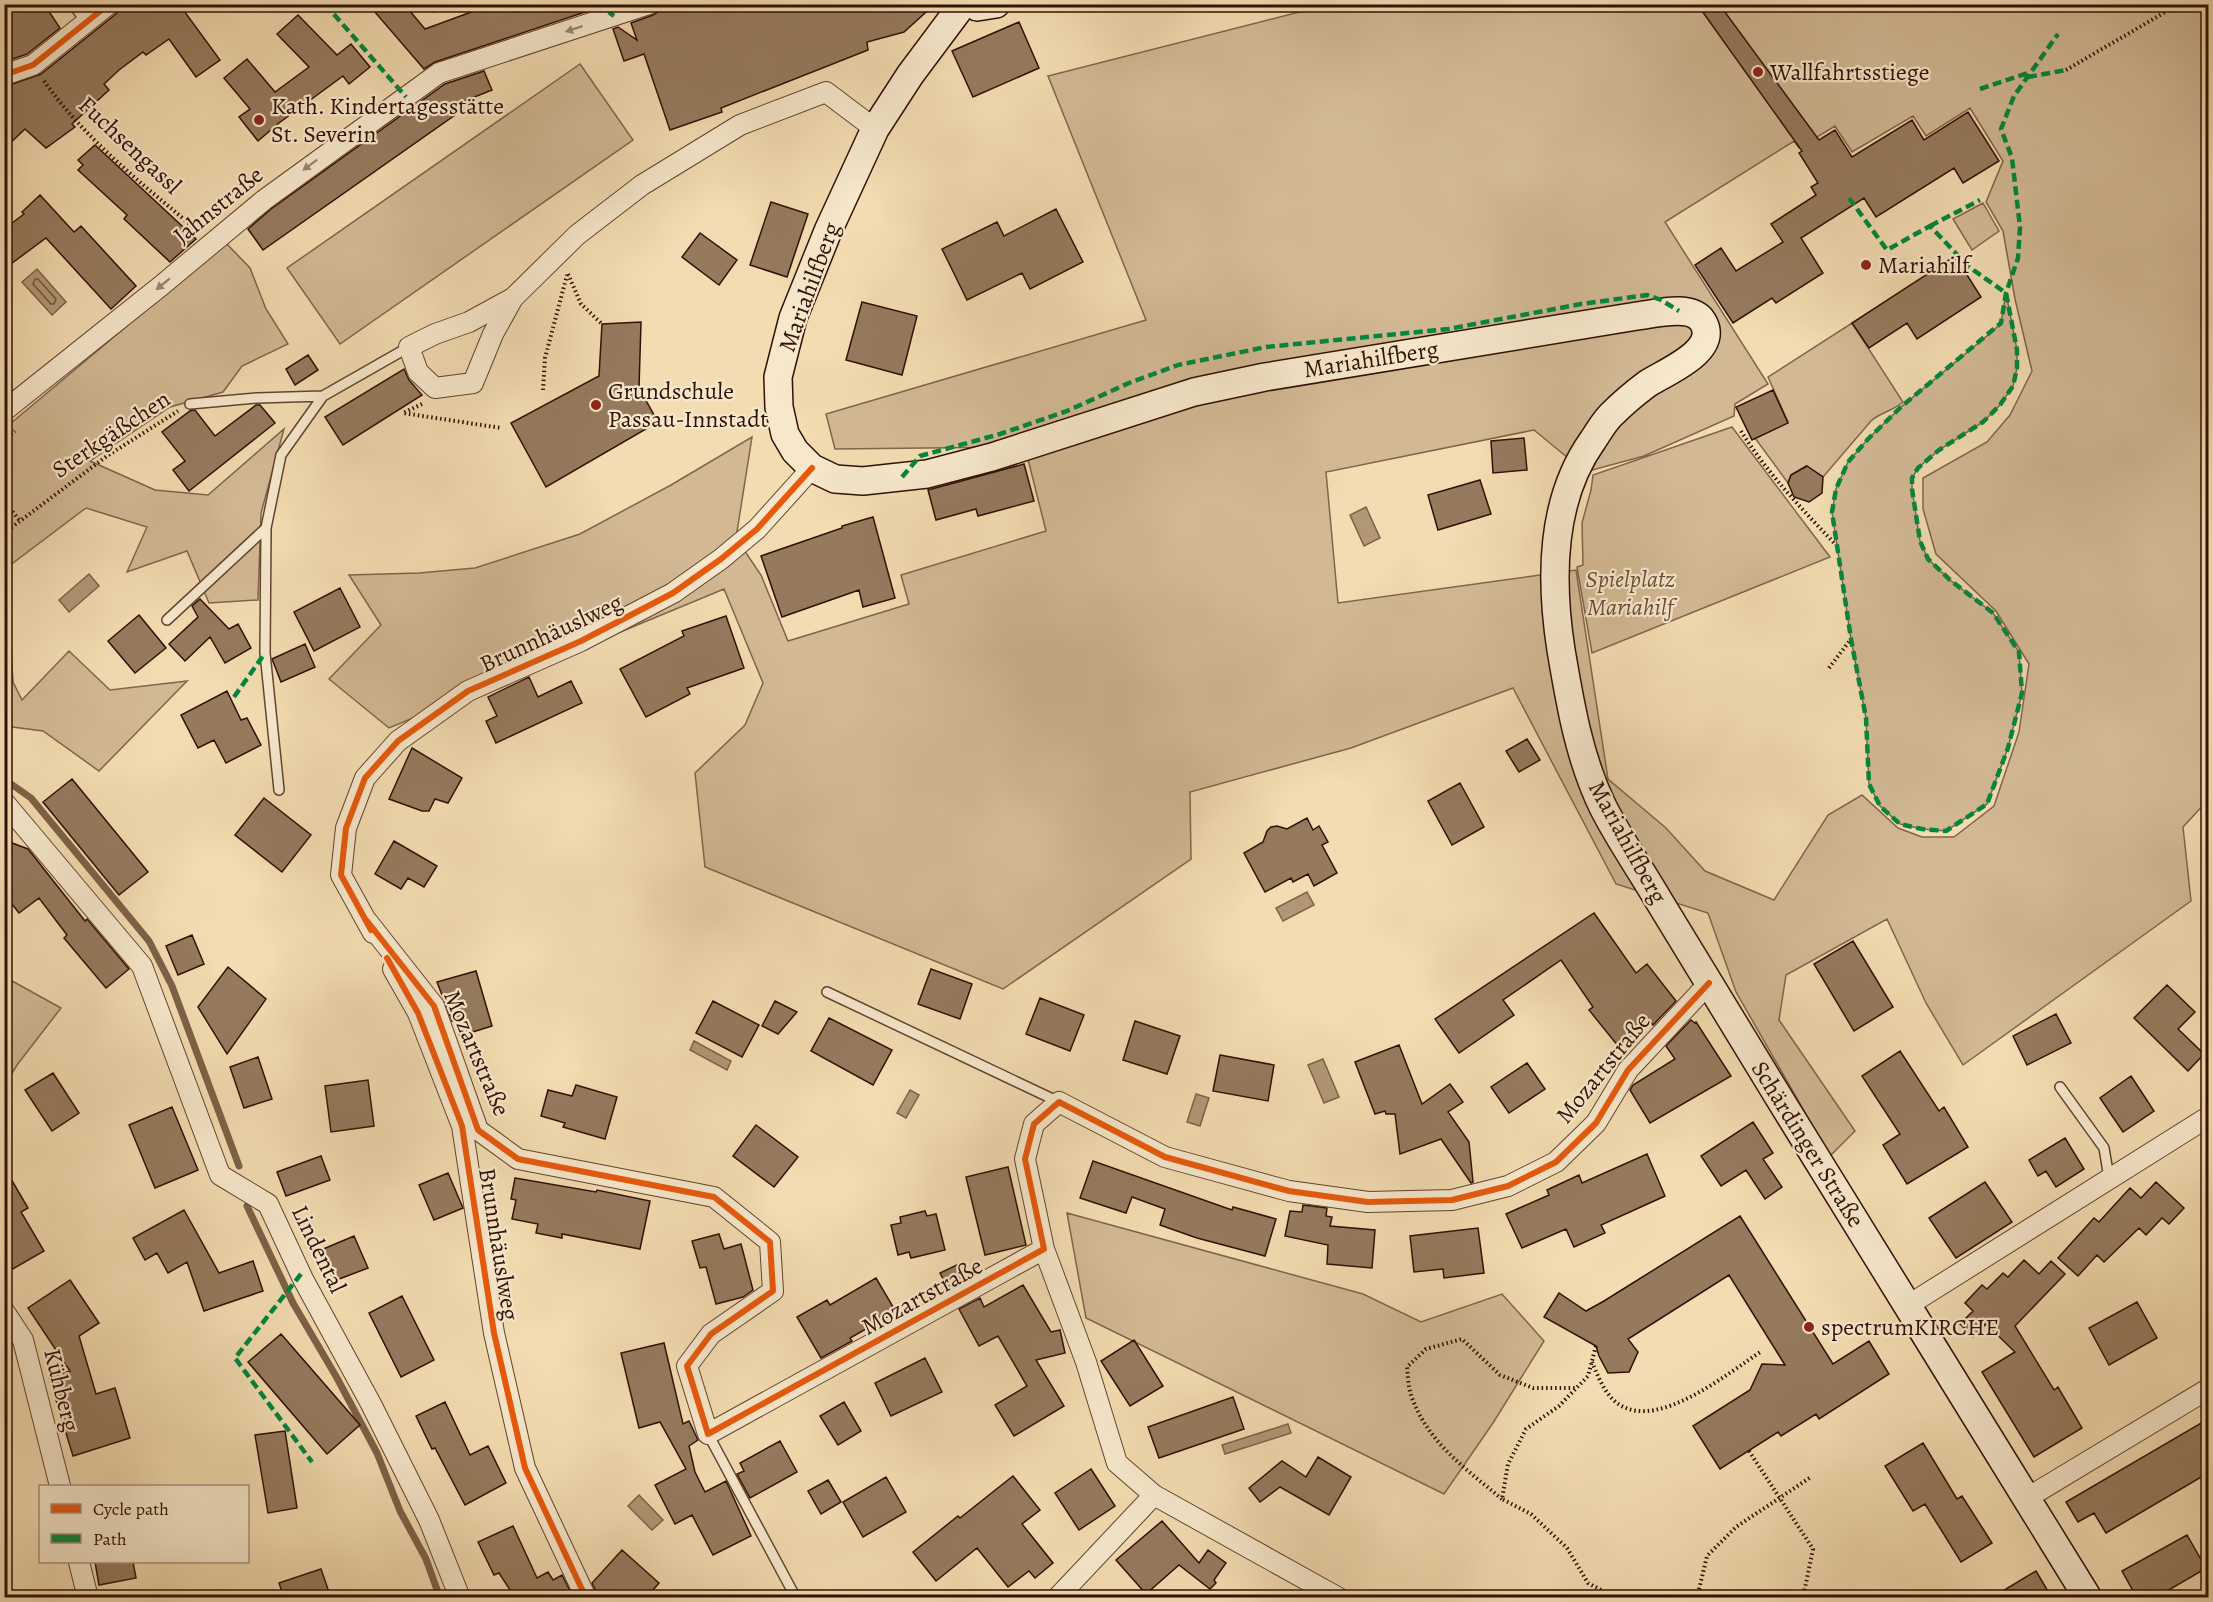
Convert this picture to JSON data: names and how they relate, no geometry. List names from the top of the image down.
{
  "streets": {
    "main road": ["Mariahilfberg", "Schärdinger Straße"],
    "street": [
      "Jahnstraße",
      "Brunnhäuslweg",
      "Mozartstraße",
      "Lindental",
      "Kühberg"
    ],
    "lane": ["Sterkgäßchen"],
    "path": ["Fuchsengassl"]
  },
  "crossings": [
    ["Fuchsengassl", "Jahnstraße"],
    ["Mariahilfberg", "Brunnhäuslweg"],
    ["Mariahilfberg", "Mozartstraße"],
    ["Mariahilfberg", "Schärdinger Straße"],
    ["Brunnhäuslweg", "Mozartstraße"],
    ["Mozartstraße", "Schärdinger Straße"]
  ],
  "one_way": ["Jahnstraße"],
  "parks": ["Spielplatz Mariahilf"],
  "places": [
    "Wallfahrtsstiege",
    "Kath. Kindertagesstätte St. Severin",
    "Mariahilf",
    "Grundschule Passau-Innstadt",
    "spectrumKIRCHE"
  ],
  "legend": ["Cycle path", "Path"]
}
